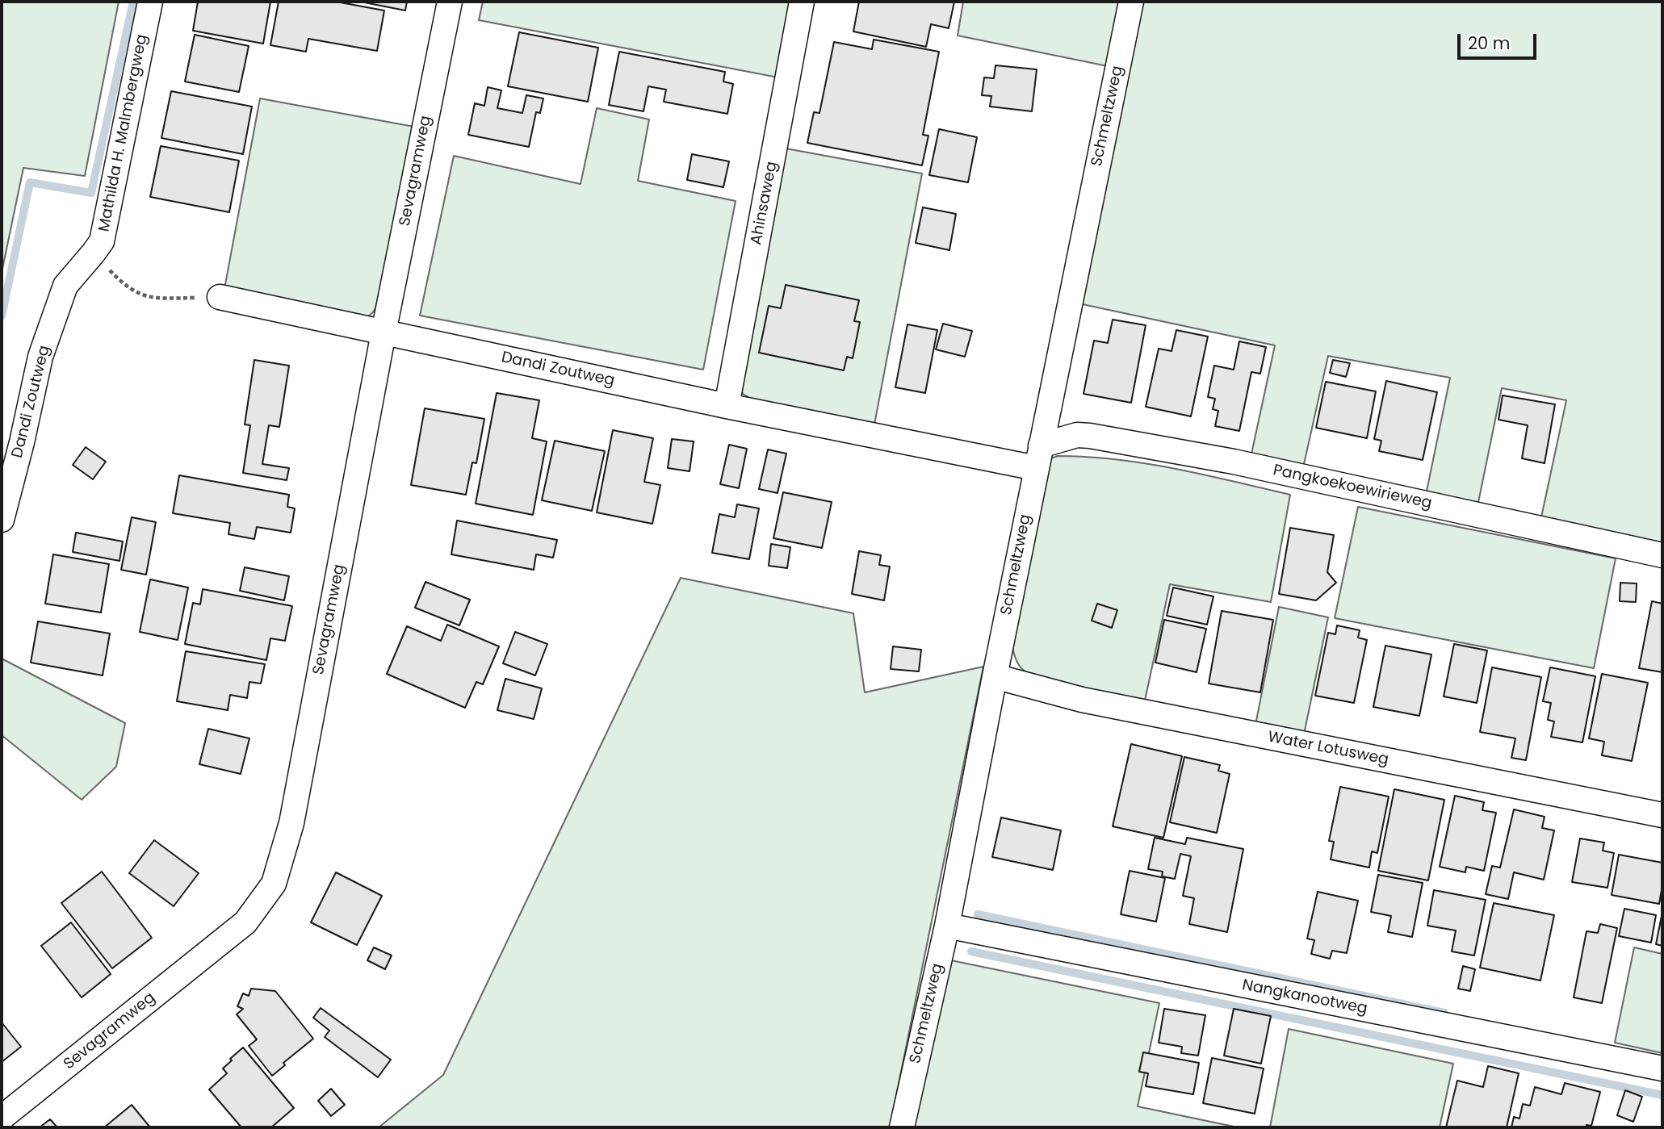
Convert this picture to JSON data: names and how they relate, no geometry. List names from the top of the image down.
{
  "streets": {
    "street": [
      "Schmeltzweg",
      "Mathilda H. Malmbergweg",
      "Sevagramweg",
      "Ahinsaweg",
      "Dandi Zoutweg",
      "Pangkoekoewirieweg",
      "Water Lotusweg",
      "Nangkanootweg"
    ]
  },
  "crossings": [
    ["Schmeltzweg", "Dandi Zoutweg"],
    ["Schmeltzweg", "Pangkoekoewirieweg"],
    ["Schmeltzweg", "Water Lotusweg"],
    ["Schmeltzweg", "Nangkanootweg"],
    ["Mathilda H. Malmbergweg", "Dandi Zoutweg"],
    ["Sevagramweg", "Dandi Zoutweg"],
    ["Ahinsaweg", "Dandi Zoutweg"],
    ["Dandi Zoutweg", "Pangkoekoewirieweg"]
  ],
  "scale_bar": "20 m"
}
